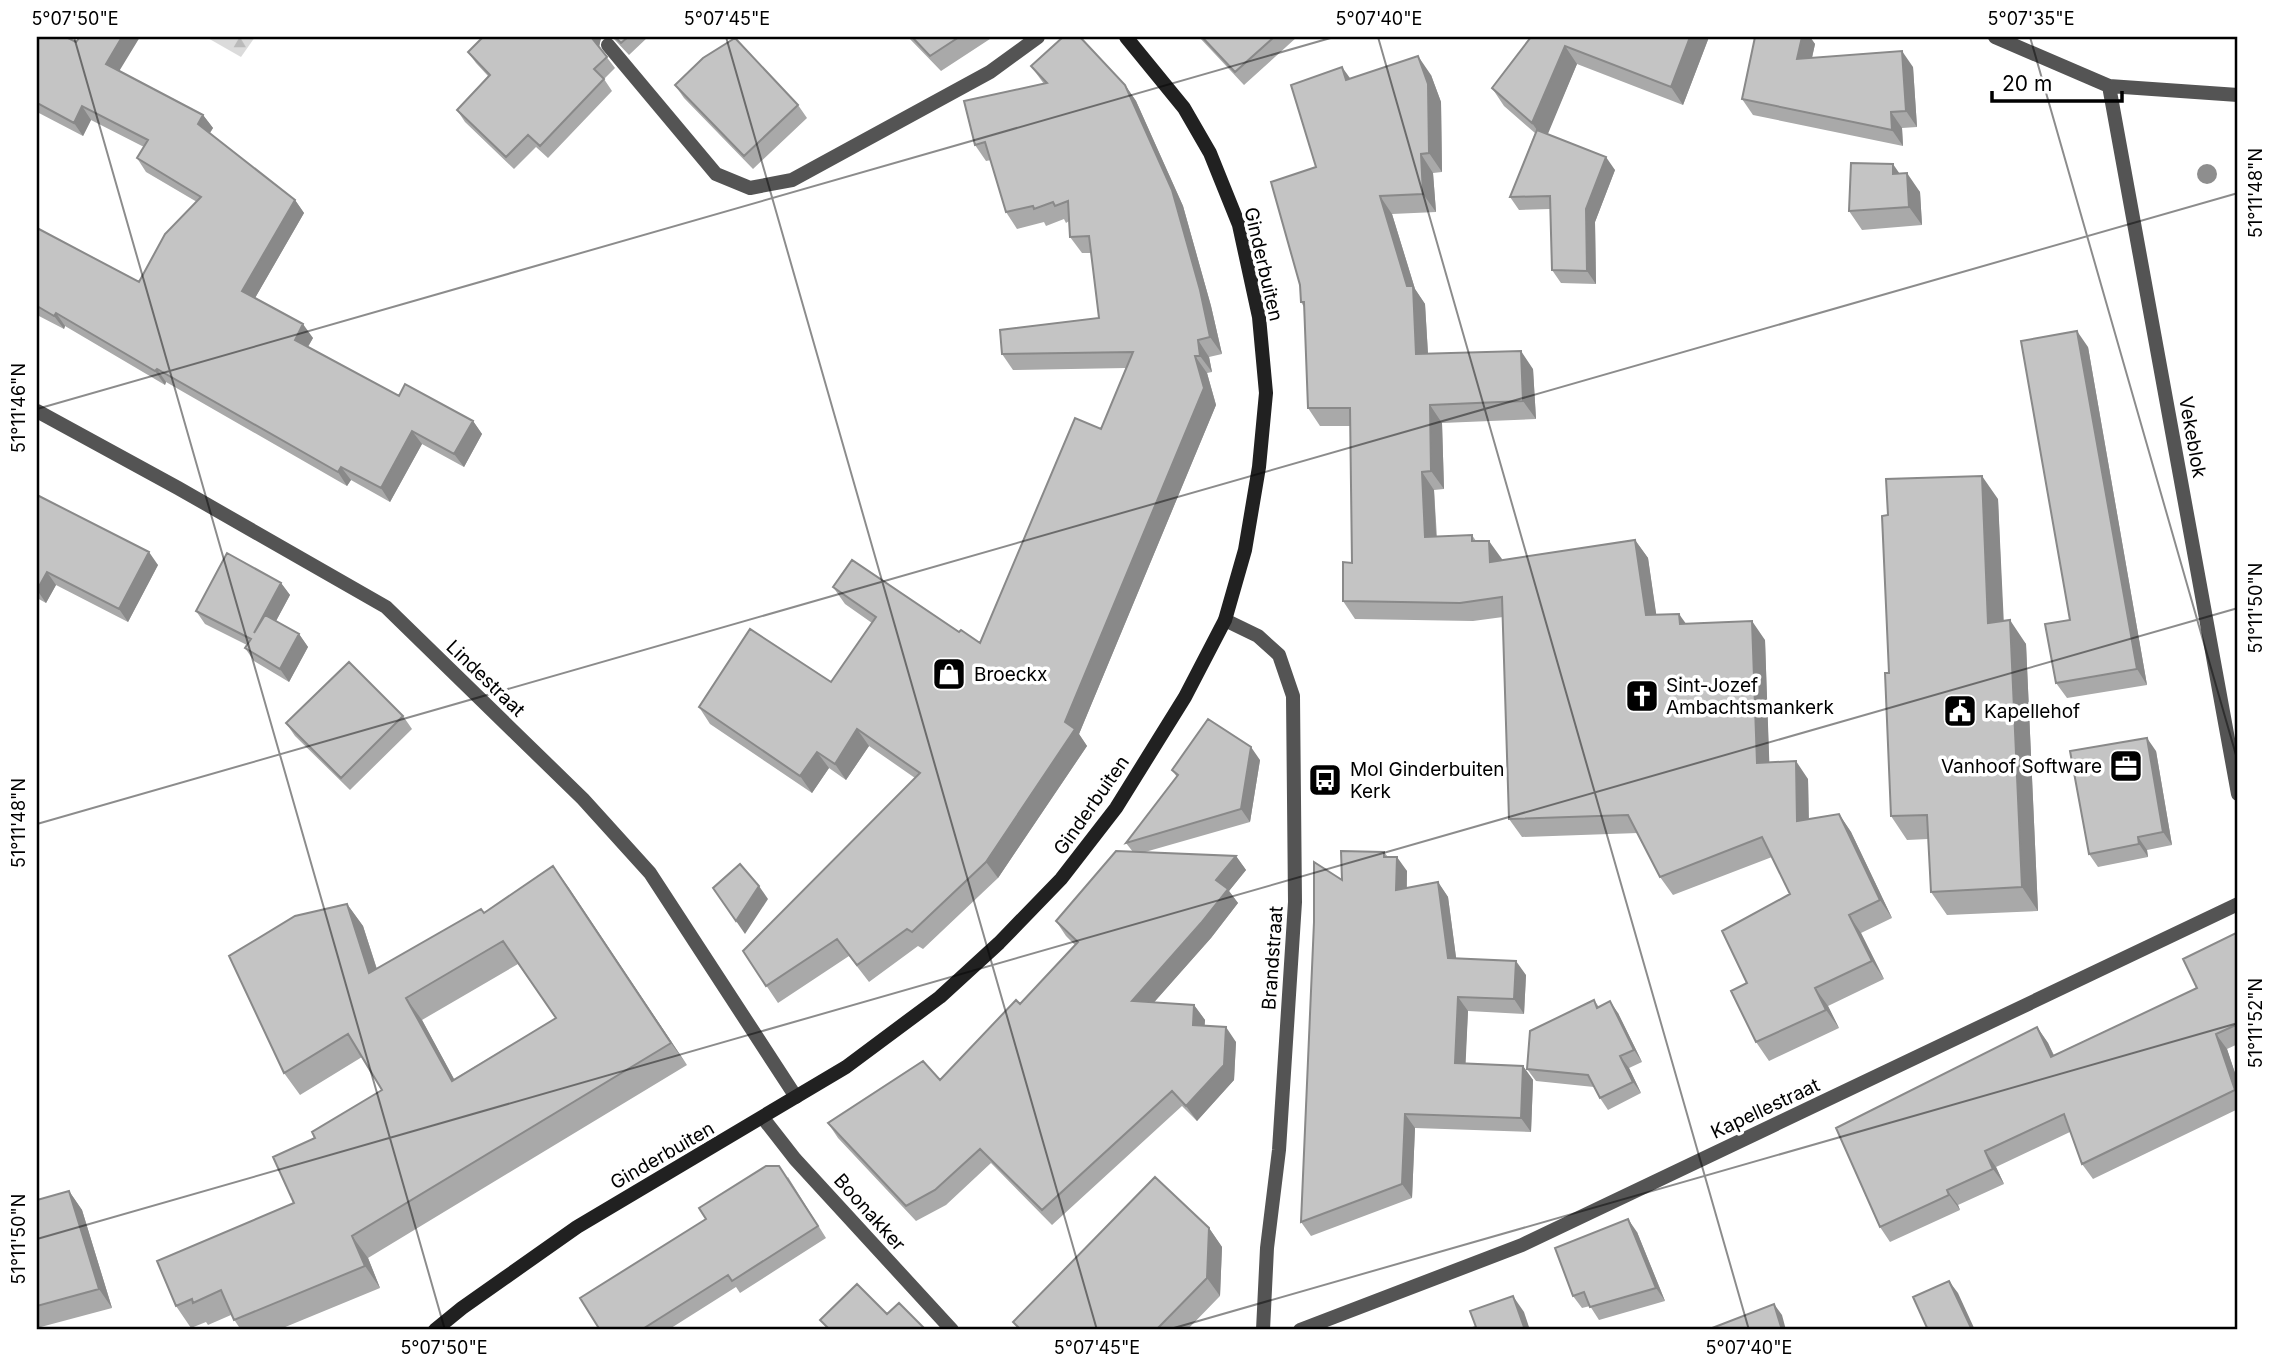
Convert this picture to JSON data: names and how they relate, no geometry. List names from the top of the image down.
{
  "streets": {
    "main road": ["Ginderbuiten"],
    "street": [
      "Vekeblok",
      "Lindestraat",
      "Brandstraat",
      "Kapellestraat",
      "Boonakker"
    ]
  },
  "crossings": [
    ["Ginderbuiten", "Lindestraat"],
    ["Ginderbuiten", "Brandstraat"],
    ["Ginderbuiten", "Boonakker"]
  ],
  "places": {
    "shop": ["Broeckx"],
    "church": ["Sint-Jozef Ambachtsmankerk"],
    "public building": ["Kapellehof"],
    "office": ["Vanhoof Software"],
    "bus stop": ["Mol Ginderbuiten Kerk"]
  },
  "scale_bar": "20 m",
  "coordinates": [
    "5°07'50\"E",
    "5°07'45\"E",
    "5°07'40\"E",
    "5°07'35\"E",
    "51°11'48\"N",
    "51°11'46\"N",
    "51°11'50\"N",
    "51°11'52\"N"
  ]
}
